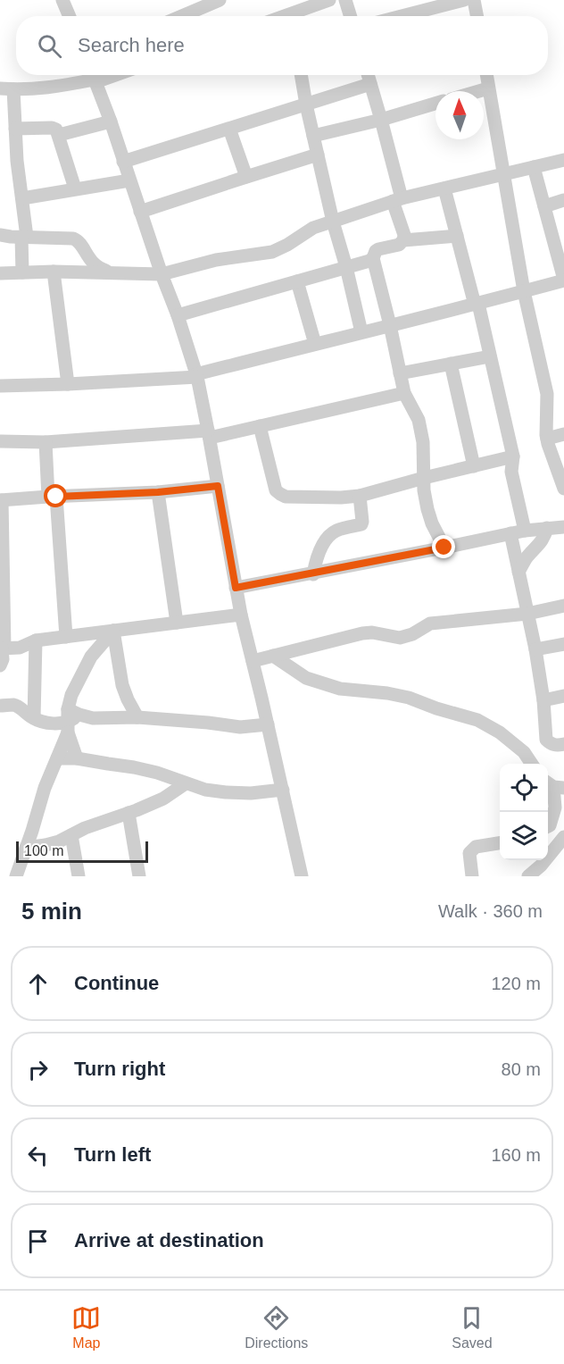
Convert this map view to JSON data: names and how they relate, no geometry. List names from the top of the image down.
{
  "scale_bar": "100 m",
  "north": "top",
  "page": {
    "search": "Search here",
    "scale": "100 m",
    "heading": ["5 min", "Walk · 360 m"],
    "list": [
      ["Continue", "120 m"],
      ["Turn right", "80 m"],
      ["Turn left", "160 m"],
      "Arrive at destination"
    ],
    "nav": ["Map", "Directions", "Saved"]
  }
}
